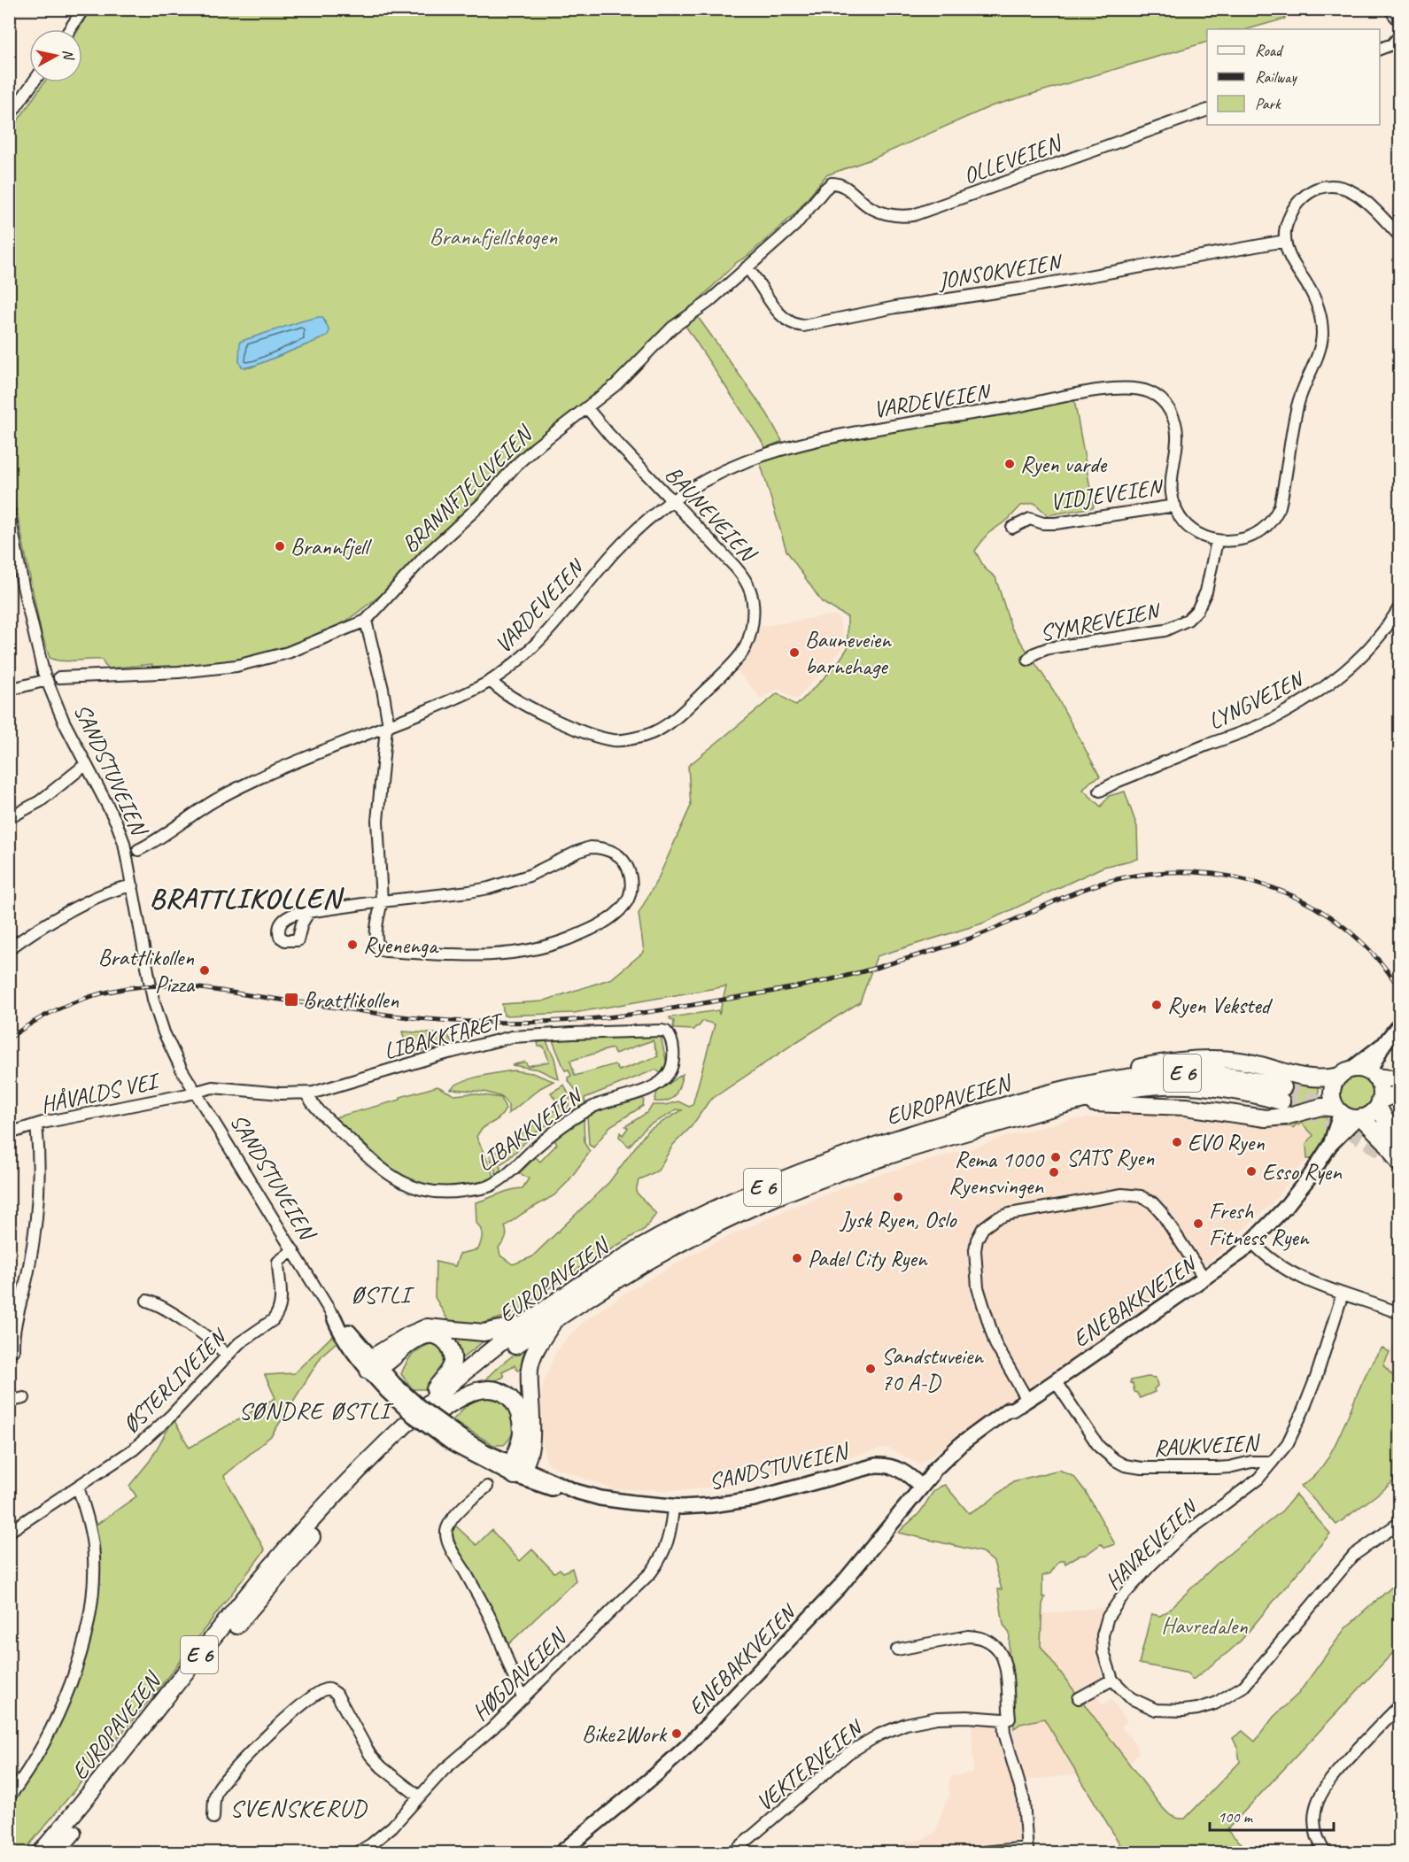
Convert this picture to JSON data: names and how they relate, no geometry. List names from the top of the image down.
{
  "streets": {
    "highway": ["E 6", "EUROPAVEIEN"],
    "main road": ["SANDSTUVEIEN", "ENEBAKKVEIEN"],
    "street": [
      "OLLEVEIEN",
      "JONSOKVEIEN",
      "VARDEVEIEN",
      "BRANNFJELLVEIEN",
      "VIDJEVEIEN",
      "BAUNEVEIEN",
      "SYMREVEIEN",
      "LYNGVEIEN",
      "LIBAKKFARET",
      "HÅVALDS VEI",
      "LIBAKKVEIEN",
      "ØSTERLIVEIEN",
      "RAUKVEIEN",
      "HAVREVEIEN",
      "HØGDAVEIEN",
      "VEKTERVEIEN"
    ]
  },
  "crossings": [
    ["OLLEVEIEN", "BRANNFJELLVEIEN"],
    ["JONSOKVEIEN", "VARDEVEIEN"],
    ["JONSOKVEIEN", "BRANNFJELLVEIEN"],
    ["VARDEVEIEN", "VIDJEVEIEN"],
    ["VARDEVEIEN", "BAUNEVEIEN"],
    ["VARDEVEIEN", "SYMREVEIEN"],
    ["BRANNFJELLVEIEN", "BAUNEVEIEN"],
    ["SANDSTUVEIEN", "LIBAKKFARET"],
    ["SANDSTUVEIEN", "E 6"],
    ["SANDSTUVEIEN", "HÅVALDS VEI"],
    ["SANDSTUVEIEN", "ENEBAKKVEIEN"],
    ["SANDSTUVEIEN", "ØSTERLIVEIEN"],
    ["SANDSTUVEIEN", "HØGDAVEIEN"],
    ["LIBAKKFARET", "HÅVALDS VEI"],
    ["LIBAKKFARET", "LIBAKKVEIEN"],
    ["E 6", "EUROPAVEIEN"],
    ["E 6", "ENEBAKKVEIEN"],
    ["ENEBAKKVEIEN", "RAUKVEIEN"],
    ["RAUKVEIEN", "HAVREVEIEN"]
  ],
  "districts": [
    "BRATTLIKOLLEN",
    "ØSTLI",
    "SØNDRE ØSTLI",
    "SVENSKERUD"
  ],
  "parks": ["Brannfjellskogen", "Havredalen"],
  "places": {
    "other": [
      "Ryen varde",
      "Brannfjell",
      "Bauneveien barnehage",
      "Ryenenga",
      "Brattlikollen Pizza",
      "Ryen Veksted",
      "EVO Ryen",
      "SATS Ryen",
      "Esso Ryen",
      "Rema 1000 Ryensvingen",
      "Jysk Ryen, Oslo",
      "Fresh Fitness Ryen",
      "Padel City Ryen",
      "Sandstuveien 70 A-D",
      "Bike2Work"
    ],
    "transit": ["Brattlikollen"]
  },
  "legend": ["Road", "Railway", "Park"],
  "scale_bar": "100 m",
  "north": "right"
}
